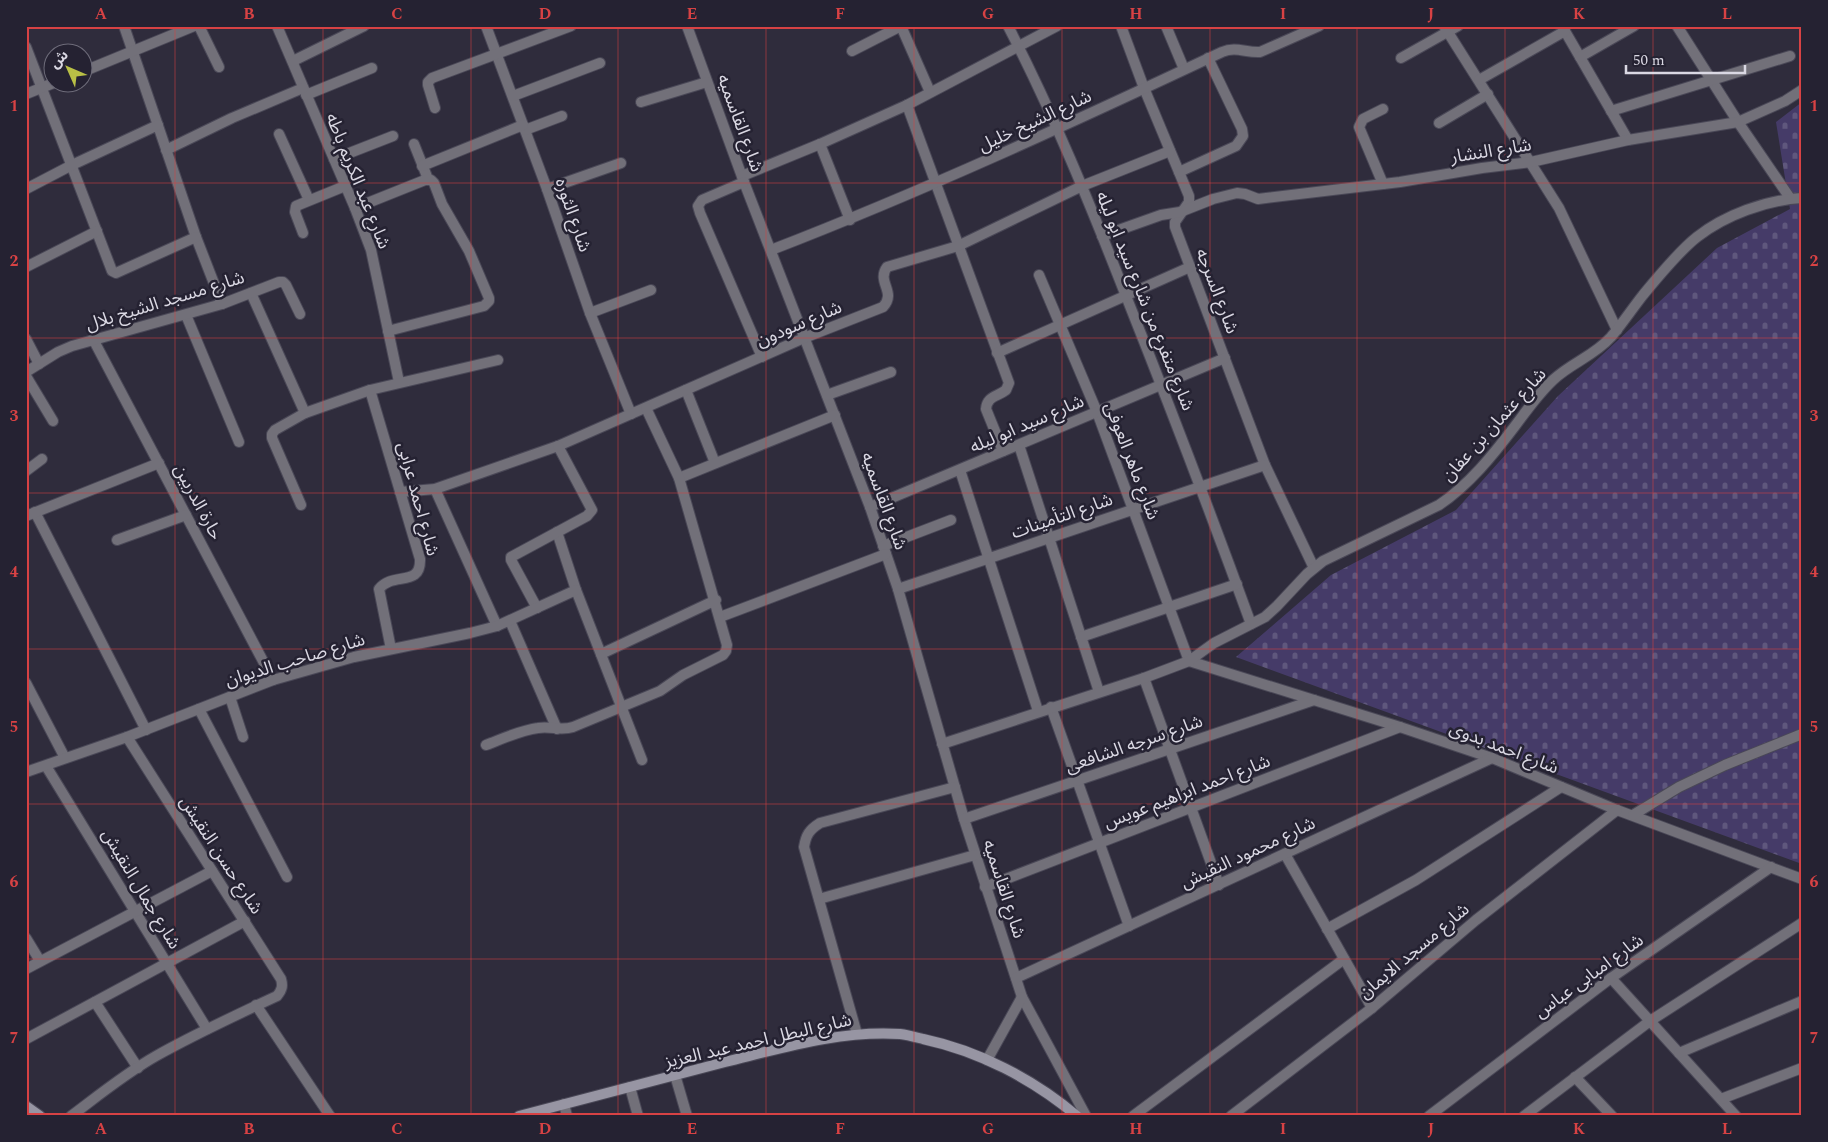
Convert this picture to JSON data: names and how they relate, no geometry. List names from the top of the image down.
{
  "streets": {
    "main road": ["شارع البطل احمد عبد العزيز"],
    "street": [
      "شارع الشيخ خليل",
      "شارع القاسميه",
      "شارع النشار",
      "شارع عبد الكريم باطه",
      "شارع الثوره",
      "شارع السرجه",
      "شارع مسجد الشيخ بلال",
      "شارع متفرع من شارع سيد ابو ليله",
      "شارع سودون",
      "شارع سيد ابو ليله",
      "شارع عثمان بن عفان",
      "شارع ماهر العوفى",
      "شارع احمد عرابى",
      "حارة الدربين",
      "شارع التأمينات",
      "شارع صاحب الديوان",
      "شارع سرجه الشافعى",
      "شارع احمد بدوى",
      "شارع احمد ابراهيم عويس",
      "شارع محمود النقيش",
      "شارع حسن النقيش",
      "شارع جمال النقيش",
      "شارع مسجد الايمان",
      "شارع امبابى عباس"
    ]
  },
  "crossings": [
    ["شارع الشيخ خليل", "شارع القاسميه"],
    ["شارع الشيخ خليل", "شارع السرجه"],
    ["شارع الشيخ خليل", "شارع متفرع من شارع سيد ابو ليله"],
    ["شارع القاسميه", "شارع سودون"],
    ["شارع القاسميه", "شارع سيد ابو ليله"],
    ["شارع القاسميه", "شارع عثمان بن عفان"],
    ["شارع القاسميه", "شارع التأمينات"],
    ["شارع القاسميه", "شارع سرجه الشافعى"],
    ["شارع القاسميه", "شارع احمد ابراهيم عويس"],
    ["شارع القاسميه", "شارع محمود النقيش"],
    ["شارع النشار", "شارع السرجه"],
    ["شارع النشار", "شارع متفرع من شارع سيد ابو ليله"],
    ["شارع الثوره", "شارع سودون"],
    ["شارع السرجه", "شارع سودون"],
    ["شارع السرجه", "شارع سيد ابو ليله"],
    ["شارع السرجه", "شارع عثمان بن عفان"],
    ["شارع السرجه", "شارع التأمينات"],
    ["شارع مسجد الشيخ بلال", "حارة الدربين"],
    ["شارع متفرع من شارع سيد ابو ليله", "شارع سودون"],
    ["شارع متفرع من شارع سيد ابو ليله", "شارع سيد ابو ليله"],
    ["شارع متفرع من شارع سيد ابو ليله", "شارع عثمان بن عفان"],
    ["شارع متفرع من شارع سيد ابو ليله", "شارع التأمينات"],
    ["شارع سودون", "شارع احمد عرابى"],
    ["شارع سيد ابو ليله", "شارع ماهر العوفى"],
    ["شارع عثمان بن عفان", "شارع ماهر العوفى"],
    ["شارع عثمان بن عفان", "شارع احمد بدوى"],
    ["شارع ماهر العوفى", "شارع التأمينات"],
    ["شارع ماهر العوفى", "شارع احمد بدوى"],
    ["شارع احمد عرابى", "شارع صاحب الديوان"],
    ["حارة الدربين", "شارع صاحب الديوان"],
    ["شارع صاحب الديوان", "شارع حسن النقيش"],
    ["شارع صاحب الديوان", "شارع جمال النقيش"],
    ["شارع سرجه الشافعى", "شارع احمد بدوى"],
    ["شارع احمد بدوى", "شارع احمد ابراهيم عويس"],
    ["شارع احمد بدوى", "شارع محمود النقيش"],
    ["شارع احمد بدوى", "شارع مسجد الايمان"],
    ["شارع احمد بدوى", "شارع امبابى عباس"]
  ],
  "scale_bar": "50 m",
  "north": "top left",
  "grid": {
    "columns": [
      "A",
      "B",
      "C",
      "D",
      "E",
      "F",
      "G",
      "H",
      "I",
      "J",
      "K",
      "L"
    ],
    "rows": [
      "1",
      "2",
      "3",
      "4",
      "5",
      "6",
      "7"
    ]
  }
}
